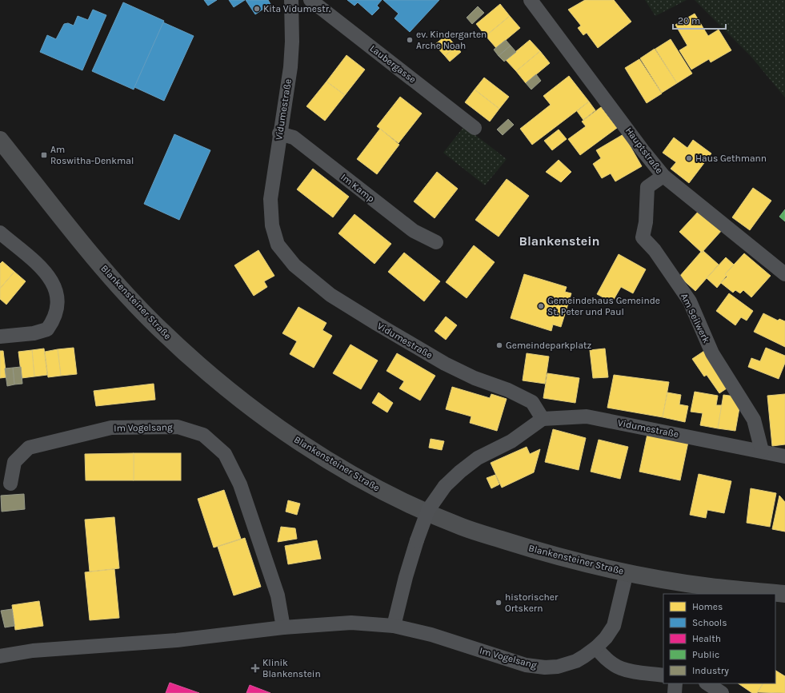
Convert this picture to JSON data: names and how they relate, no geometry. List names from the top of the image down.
{
  "streets": {
    "main road": ["Blankensteiner Straße"],
    "street": [
      "Laubergasse",
      "Vidumestraße",
      "Hauptstraße",
      "Im Kamp",
      "Am Seilwerk",
      "Im Vogelsang"
    ]
  },
  "crossings": [
    ["Vidumestraße", "Im Kamp"],
    ["Vidumestraße", "Am Seilwerk"],
    ["Hauptstraße", "Am Seilwerk"],
    ["Blankensteiner Straße", "Im Vogelsang"]
  ],
  "districts": ["Blankenstein"],
  "places": {
    "other": [
      "Kita Vidumestr.",
      "ev. Kindergarten Arche Noah",
      "Haus Gethmann",
      "Gemeindehaus Gemeinde St. Peter und Paul",
      "Gemeindeparkplatz",
      "historischer Ortskern"
    ],
    "transit": ["Am Roswitha-Denkmal"],
    "health": ["Klinik Blankenstein"]
  },
  "legend": [
    "Homes",
    "Schools",
    "Health",
    "Public",
    "Industry"
  ],
  "scale_bar": "20 m"
}
